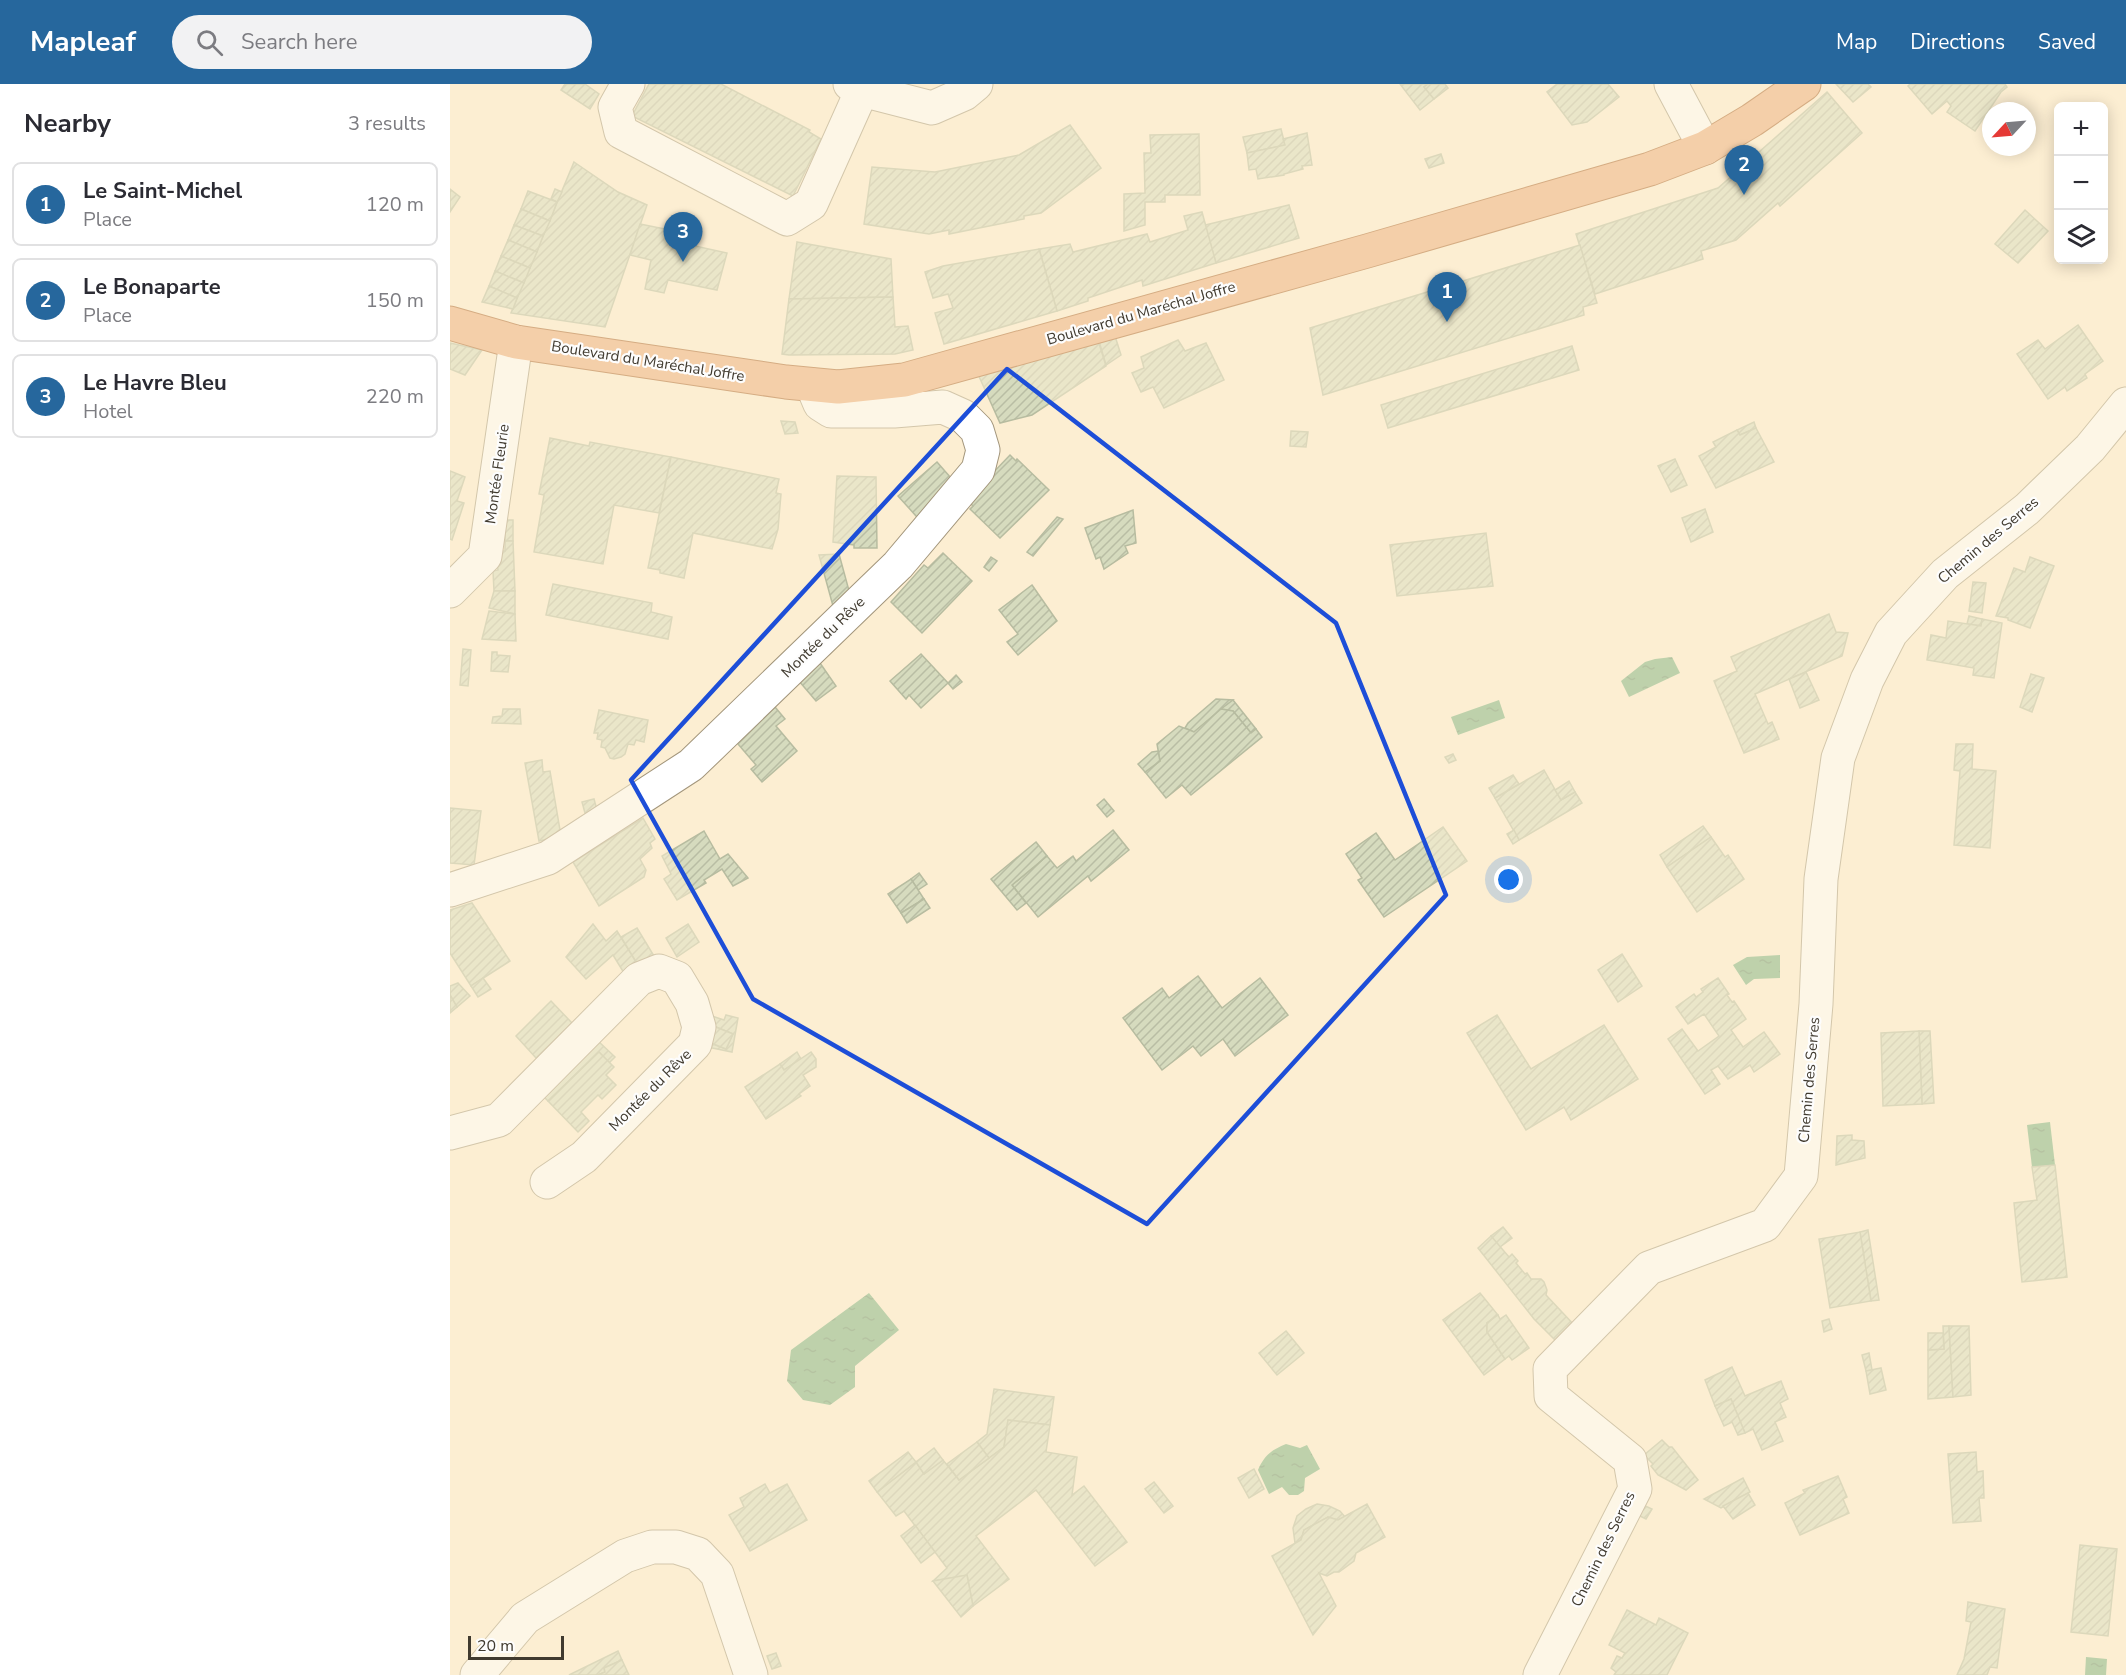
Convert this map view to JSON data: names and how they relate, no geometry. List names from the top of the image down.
{
  "streets": {
    "main road": ["Boulevard du Maréchal Joffre"],
    "street": ["Montée Fleurie", "Chemin des Serres", "Montée du Rêve"]
  },
  "crossings": [
    ["Boulevard du Maréchal Joffre", "Montée Fleurie"],
    ["Boulevard du Maréchal Joffre", "Montée du Rêve"]
  ],
  "scale_bar": "20 m",
  "north": "bottom left",
  "page": {
    "header": "Mapleaf",
    "search": "Search here",
    "nav": ["Map", "Directions", "Saved"],
    "heading": ["Nearby", "3 results"],
    "map_buttons": ["+", "−"],
    "pins": ["2", "3", "1"],
    "list": [
      {
        "mark": "1",
        "name": "Le Saint-Michel",
        "note": "Place",
        "value": "120 m"
      },
      {
        "mark": "2",
        "name": "Le Bonaparte",
        "note": "Place",
        "value": "150 m"
      },
      {
        "mark": "3",
        "name": "Le Havre Bleu",
        "note": "Hotel",
        "value": "220 m"
      }
    ],
    "scale": "20 m"
  }
}
